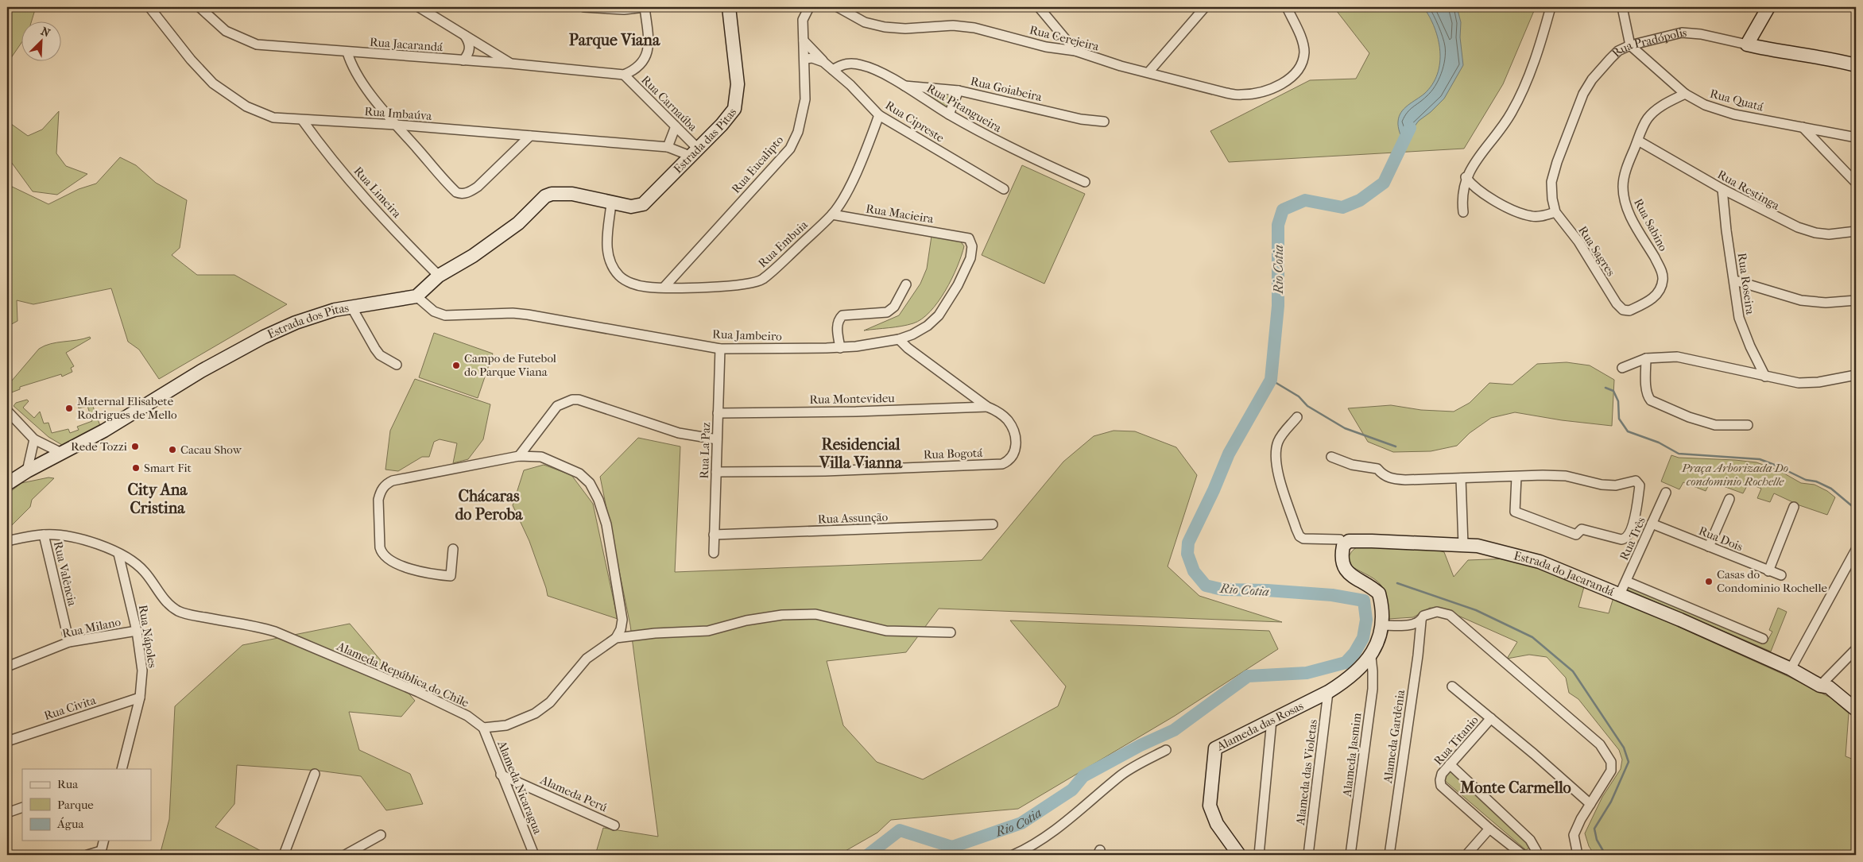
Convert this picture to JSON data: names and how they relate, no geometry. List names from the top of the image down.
{
  "streets": {
    "street": [
      "Rua Cerejeira",
      "Rua Jacarandá",
      "Rua Pradópolis",
      "Rua Goiabeira",
      "Rua Quatá",
      "Rua Carnaúba",
      "Rua Pitangueira",
      "Rua Imbaúva",
      "Rua Cipreste",
      "Estrada das Pitas",
      "Rua Eucalipto",
      "Rua Restinga",
      "Rua Limeira",
      "Rua Macieira",
      "Rua Sabino",
      "Rua Embuia",
      "Rua Sagres",
      "Rua Roseira",
      "Estrada dos Pitas",
      "Rua Jambeiro",
      "Rua Montevideu",
      "Rua La Paz",
      "Rua Bogotá",
      "Rua Assunção",
      "Rua Três",
      "Rua Dois",
      "Rua Valência",
      "Estrada do Jacarandá",
      "Rua Milano",
      "Rua Nápoles",
      "Alameda República do Chile",
      "Rua Civita",
      "Alameda das Rosas",
      "Alameda Gardênia",
      "Rua Titanio",
      "Alameda Jasmim",
      "Alameda das Violetas",
      "Alameda Nicaragua",
      "Alameda Perú"
    ]
  },
  "crossings": [
    ["Rua Jacarandá", "Rua Carnaúba"],
    ["Rua Pradópolis", "Rua Quatá"],
    ["Rua Pradópolis", "Rua Sagres"],
    ["Rua Goiabeira", "Rua Pitangueira"],
    ["Rua Quatá", "Rua Sabino"],
    ["Rua Carnaúba", "Rua Imbaúva"],
    ["Rua Carnaúba", "Estrada das Pitas"],
    ["Rua Pitangueira", "Rua Cipreste"],
    ["Rua Imbaúva", "Estrada das Pitas"],
    ["Rua Imbaúva", "Rua Limeira"],
    ["Rua Cipreste", "Rua Eucalipto"],
    ["Rua Cipreste", "Rua Embuia"],
    ["Estrada das Pitas", "Rua Embuia"],
    ["Rua Eucalipto", "Rua Embuia"],
    ["Rua Restinga", "Rua Sabino"],
    ["Rua Restinga", "Rua Roseira"],
    ["Rua Macieira", "Rua Embuia"],
    ["Rua Macieira", "Rua Jambeiro"],
    ["Rua Sabino", "Rua Sagres"],
    ["Estrada dos Pitas", "Rua Jambeiro"],
    ["Rua Jambeiro", "Rua La Paz"],
    ["Rua Jambeiro", "Rua Bogotá"],
    ["Rua Montevideu", "Rua La Paz"],
    ["Rua Montevideu", "Rua Bogotá"],
    ["Rua La Paz", "Rua Bogotá"],
    ["Rua La Paz", "Rua Assunção"],
    ["Rua Três", "Rua Dois"],
    ["Rua Três", "Estrada do Jacarandá"],
    ["Rua Valência", "Rua Milano"],
    ["Rua Valência", "Alameda República do Chile"],
    ["Estrada do Jacarandá", "Alameda das Rosas"],
    ["Rua Milano", "Rua Nápoles"],
    ["Rua Nápoles", "Alameda República do Chile"],
    ["Rua Nápoles", "Rua Civita"],
    ["Alameda República do Chile", "Alameda Nicaragua"],
    ["Alameda das Rosas", "Alameda Jasmim"],
    ["Alameda das Rosas", "Alameda das Violetas"],
    ["Alameda Nicaragua", "Alameda Perú"]
  ],
  "districts": [
    "Parque Viana",
    "Residencial Villa Vianna",
    "City Ana Cristina",
    "Chácaras do Peroba",
    "Monte Carmello"
  ],
  "water": ["Rio Cotia"],
  "parks": ["Praça Arborizada Do condominio Rochelle"],
  "places": [
    "Campo de Futebol do Parque Viana",
    "Maternal Elisabete Rodrigues de Mello",
    "Rede Tozzi",
    "Cacau Show",
    "Smart Fit",
    "Casas do Condominio Rochelle"
  ],
  "legend": ["Rua", "Parque", "Água"],
  "north": "top right"
}
